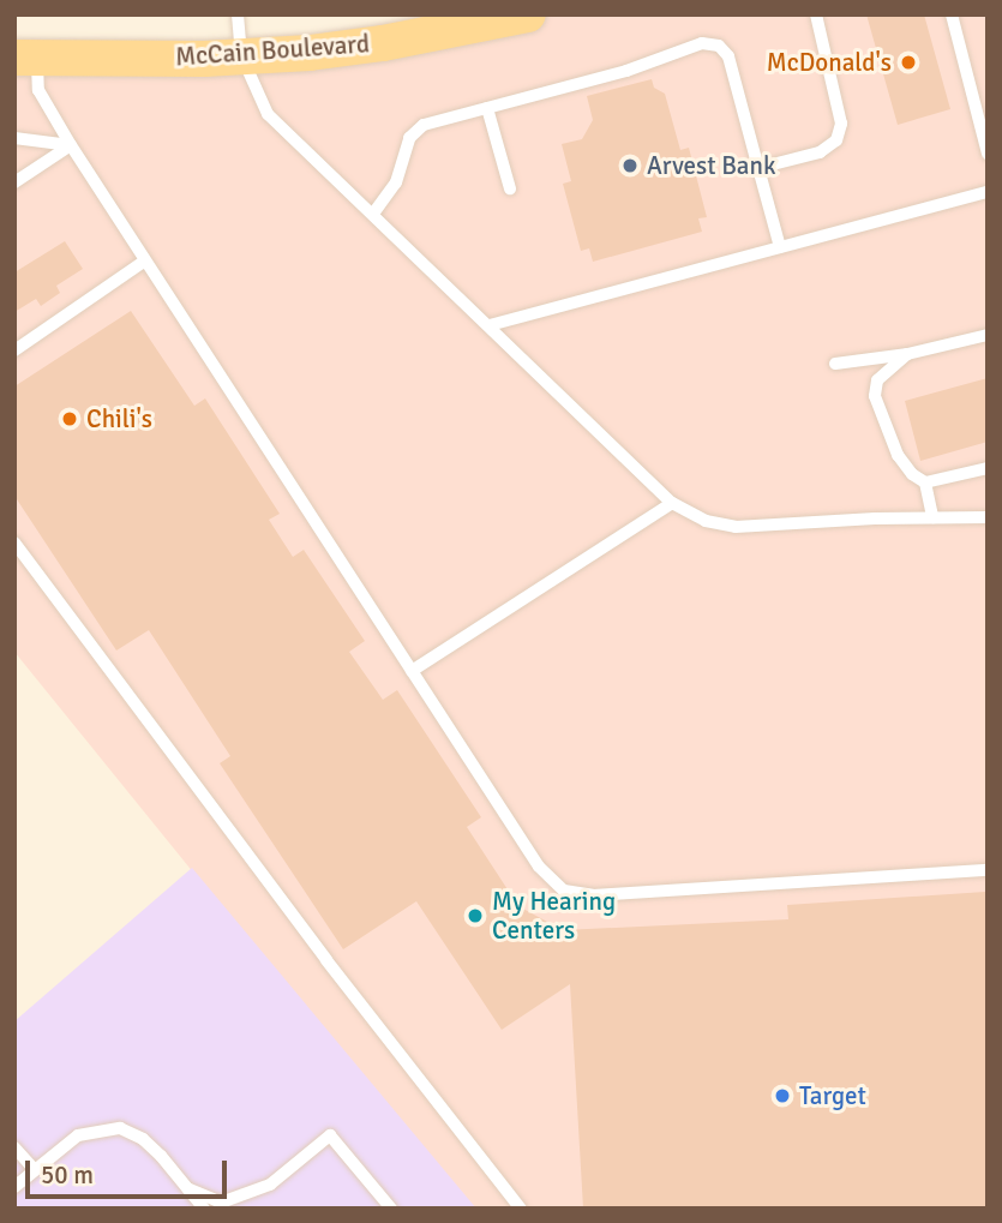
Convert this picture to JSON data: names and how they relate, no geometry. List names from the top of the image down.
{
  "streets": {
    "main road": ["McCain Boulevard"]
  },
  "places": [
    "McDonald's",
    "Arvest Bank",
    "Chili's",
    "My Hearing Centers",
    "Target"
  ],
  "scale_bar": "50 m"
}
